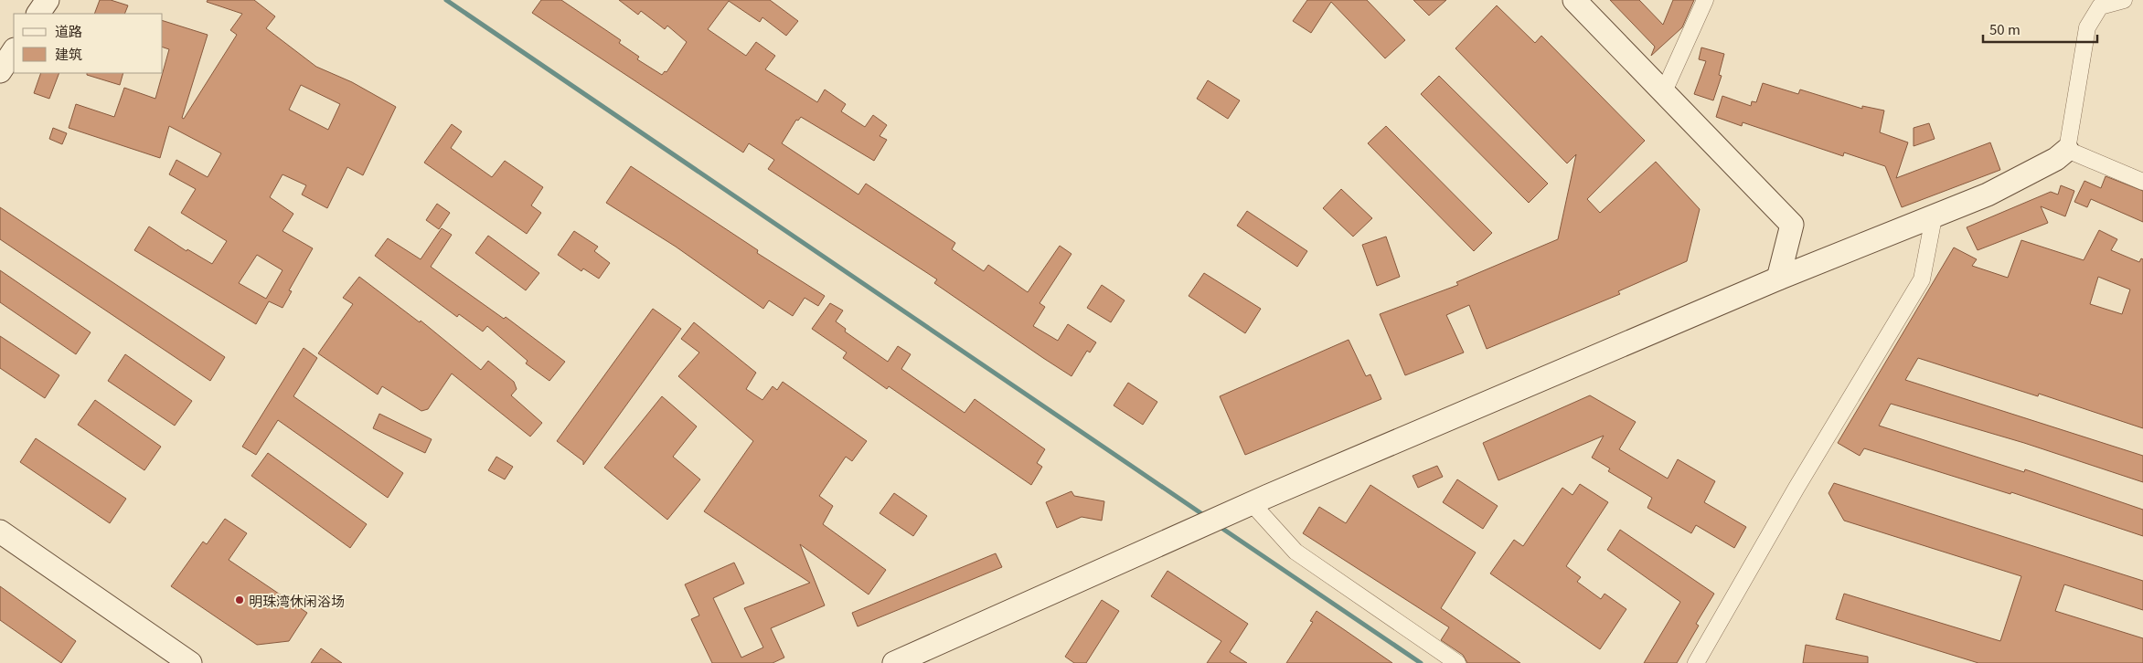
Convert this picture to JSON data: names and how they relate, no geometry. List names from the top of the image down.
{
  "places": ["明珠湾休闲浴场"],
  "legend": ["道路", "建筑"],
  "scale_bar": "50 m"
}
